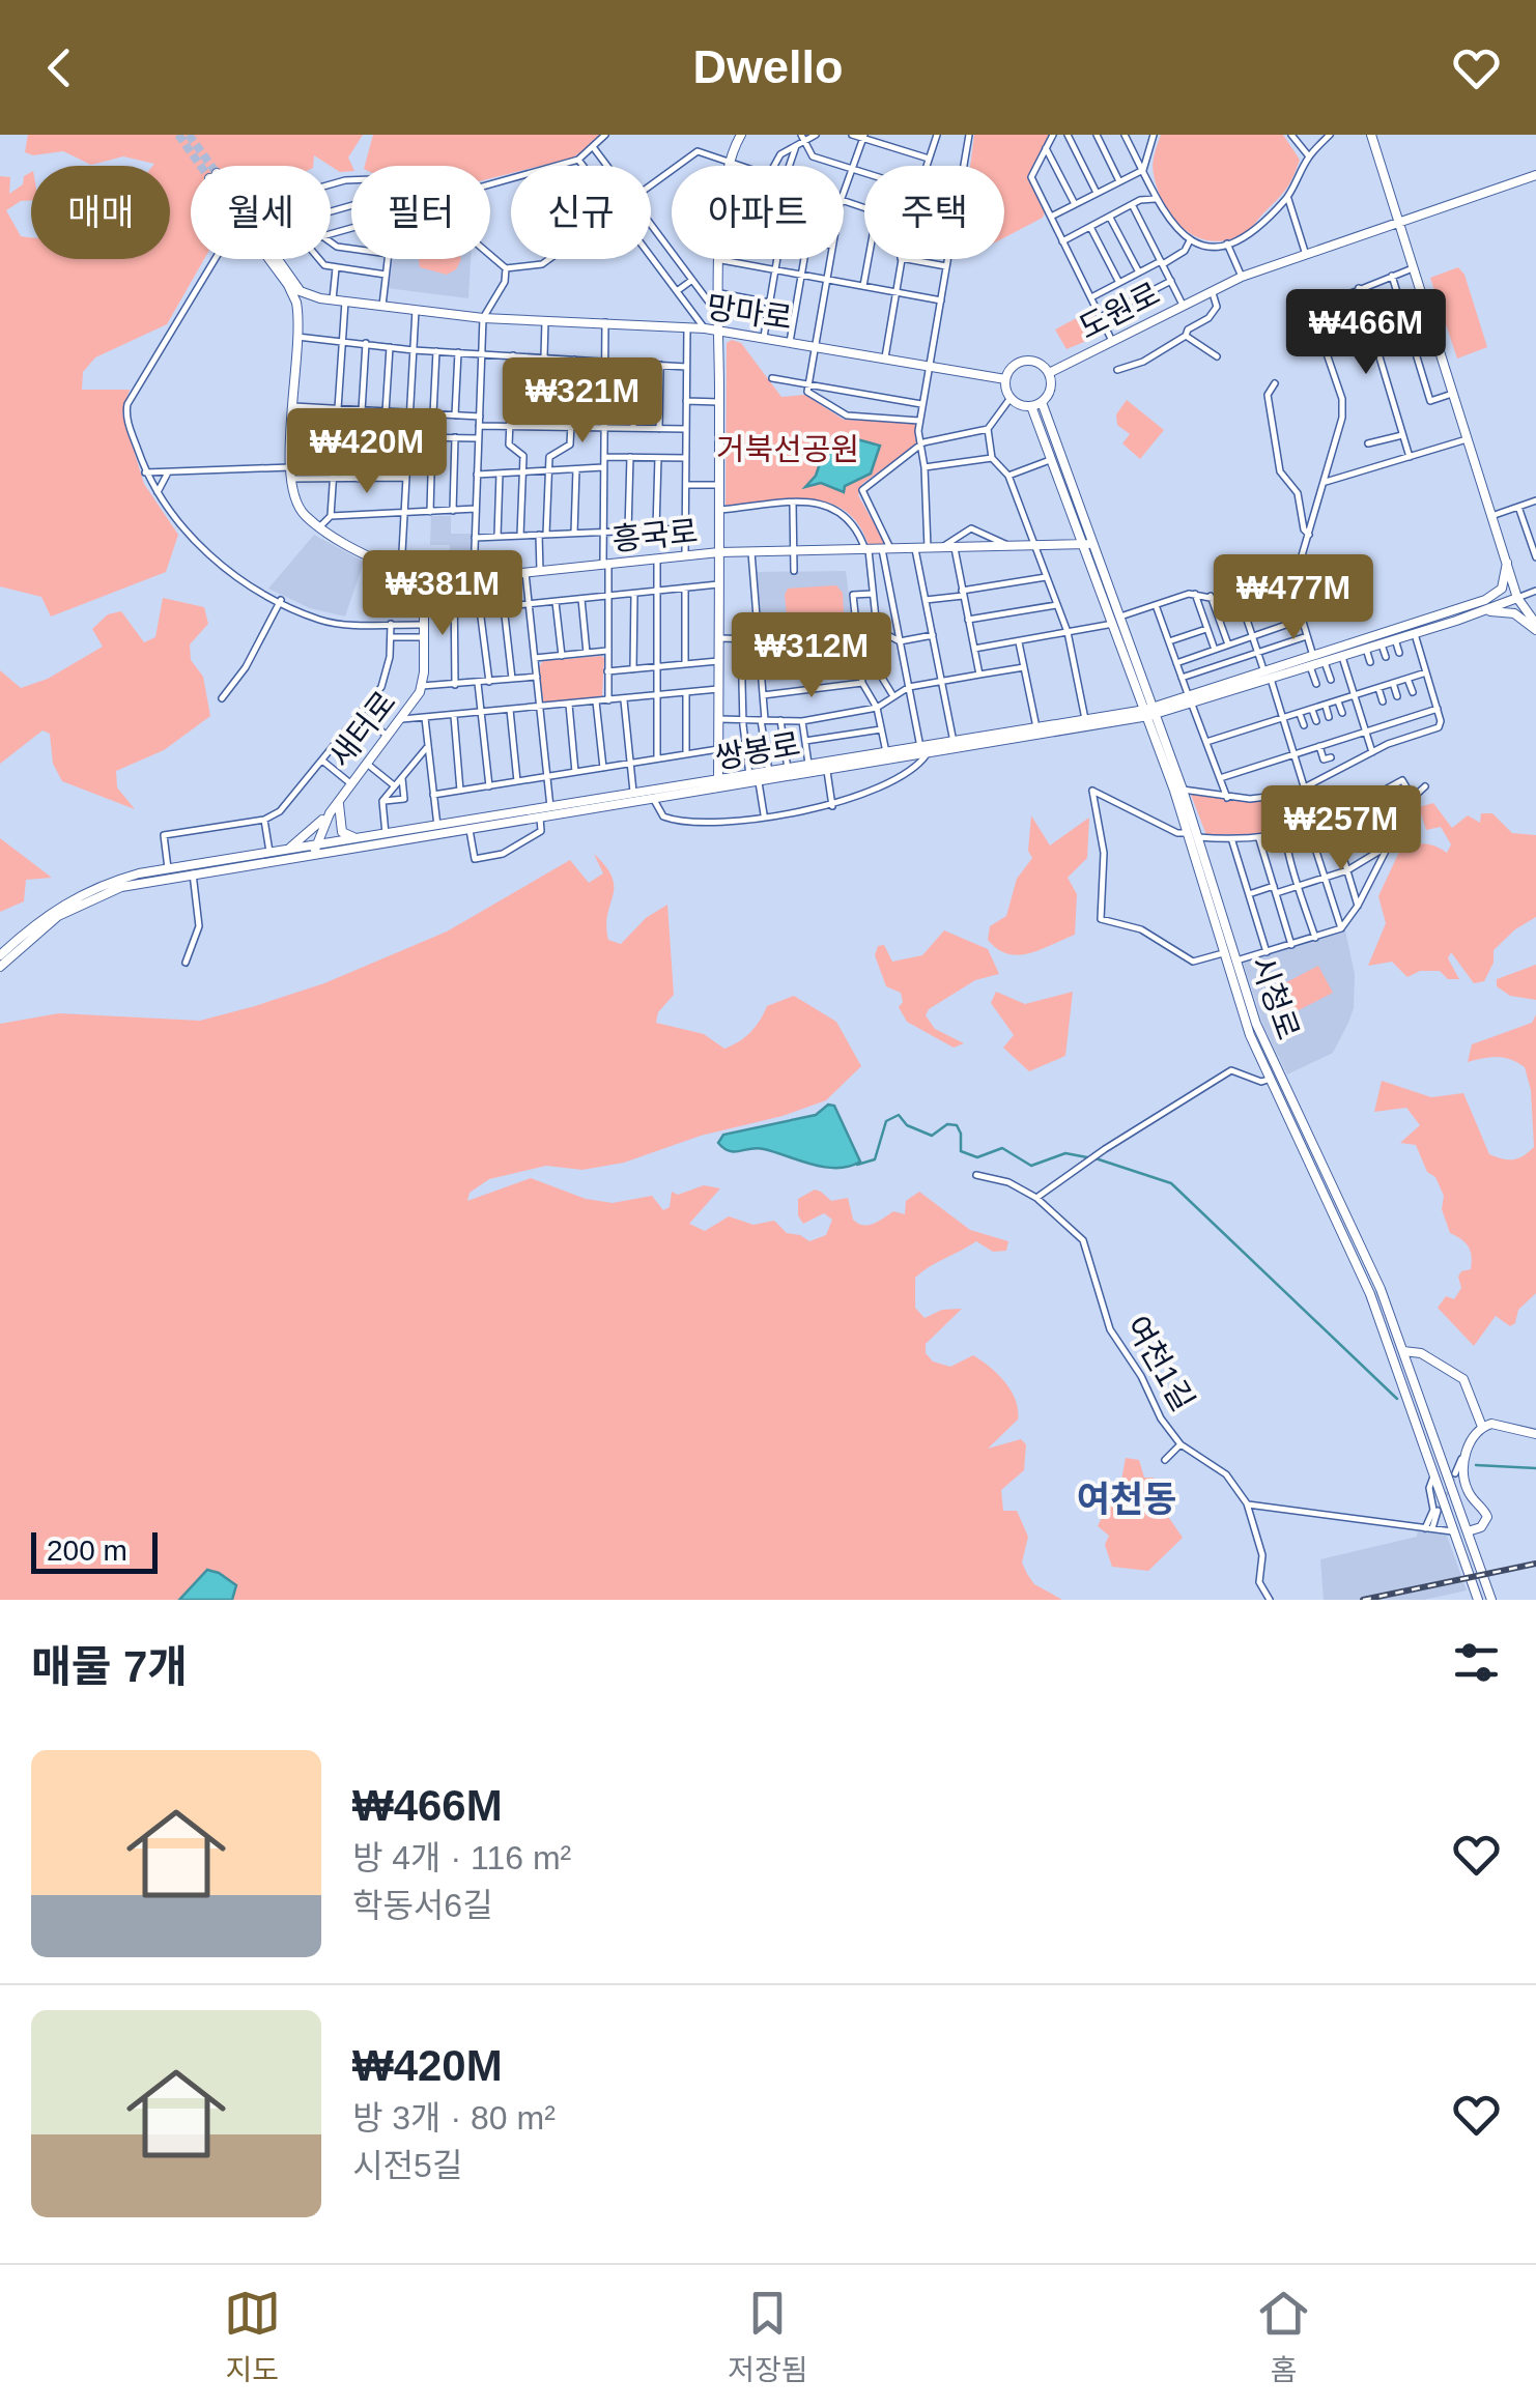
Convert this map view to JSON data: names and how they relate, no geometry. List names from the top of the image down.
{
  "streets": {
    "street": [
      "도원로",
      "망마로",
      "흥국로",
      "새터로",
      "쌍봉로",
      "시청로",
      "여천1길"
    ]
  },
  "crossings": [
    ["도원로", "망마로"],
    ["도원로", "시청로"],
    ["망마로", "시청로"],
    ["흥국로", "새터로"],
    ["흥국로", "시청로"],
    ["새터로", "쌍봉로"],
    ["쌍봉로", "시청로"]
  ],
  "districts": ["여천동"],
  "parks": ["거북선공원"],
  "scale_bar": "200 m",
  "page": {
    "header": "Dwello",
    "chip": [
      "매매",
      "월세",
      "필터",
      "신규",
      "아파트",
      "주택"
    ],
    "price": [
      "₩466M",
      "₩321M",
      "₩420M",
      "₩381M",
      "₩477M",
      "₩312M",
      "₩257M"
    ],
    "scale": "200 m",
    "heading": "매물 7개",
    "list": [
      {
        "name": "₩466M",
        "note": "방 4개 · 116 m² · 학동서6길"
      },
      {
        "name": "₩420M",
        "note": "방 3개 · 80 m² · 시전5길"
      }
    ],
    "tabs": ["지도", "저장됨", "홈"]
  }
}
